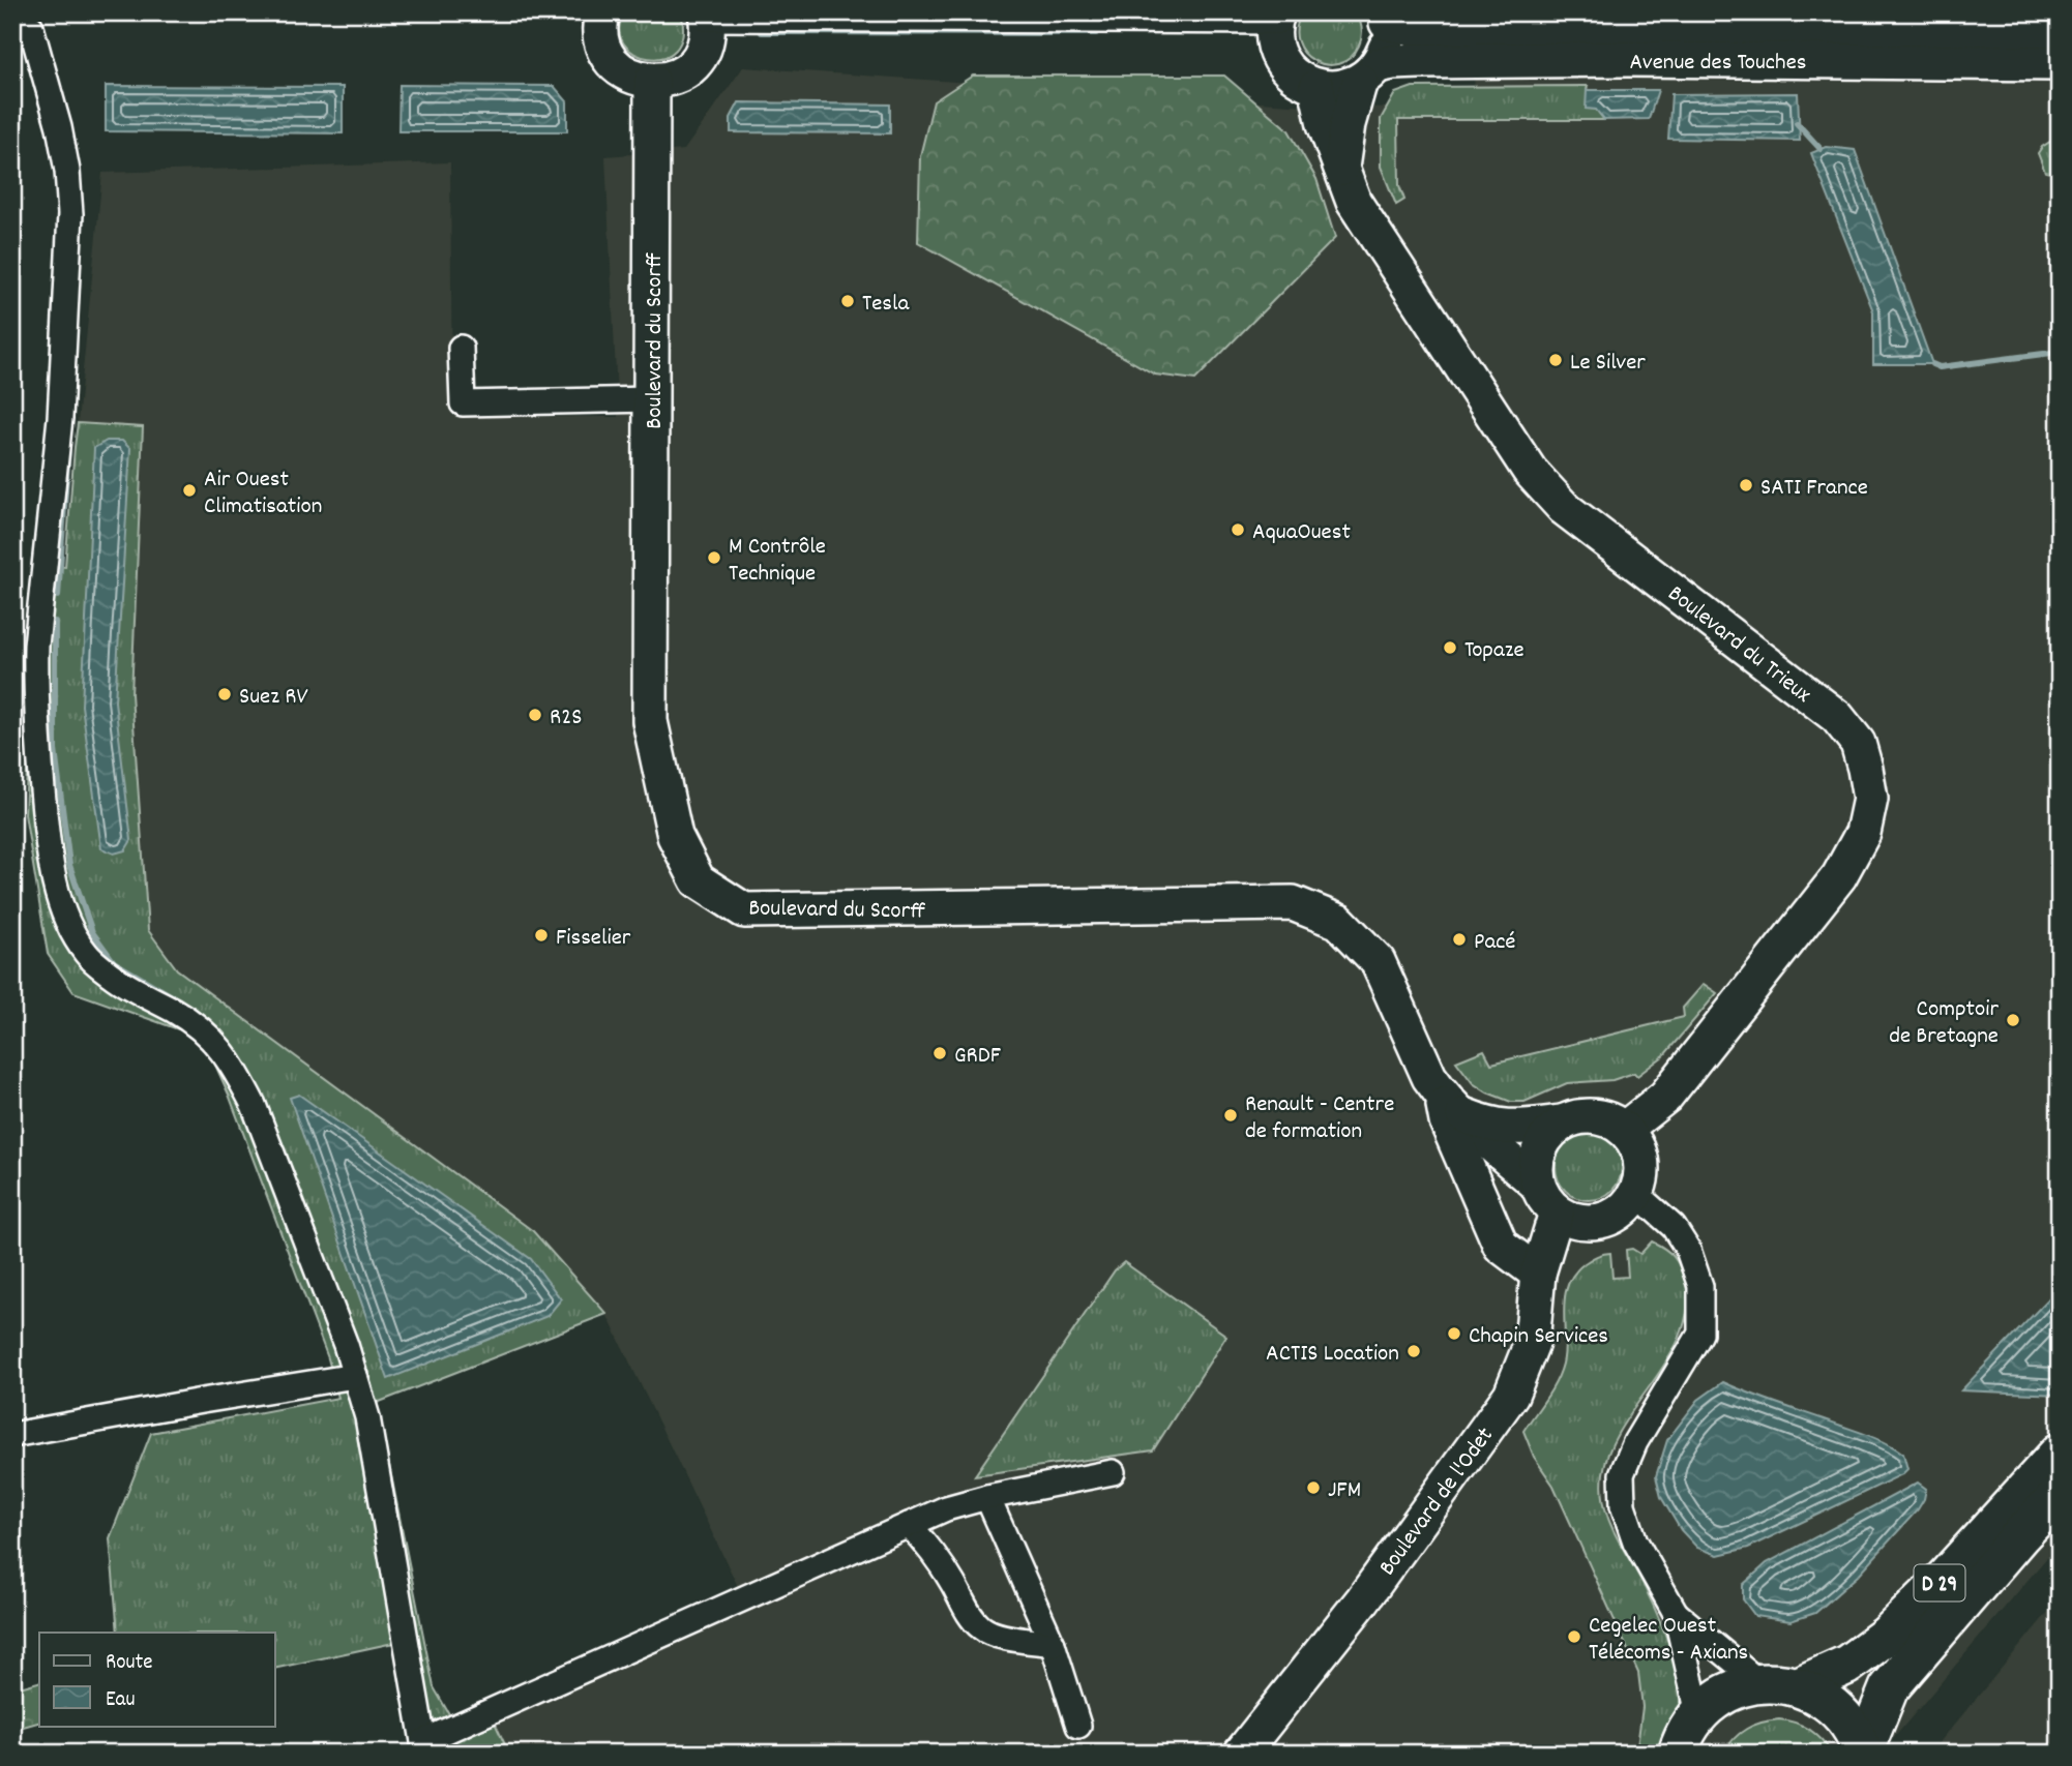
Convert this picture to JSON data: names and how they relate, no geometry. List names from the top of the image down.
{
  "streets": {
    "main road": ["D 29"],
    "street": [
      "Avenue des Touches",
      "Boulevard du Scorff",
      "Boulevard du Trieux",
      "Boulevard de l'Odet"
    ]
  },
  "crossings": [
    ["Avenue des Touches", "Boulevard du Trieux"],
    ["Boulevard du Scorff", "Boulevard du Trieux"],
    ["Boulevard du Scorff", "Boulevard de l'Odet"],
    ["Boulevard du Trieux", "Boulevard de l'Odet"]
  ],
  "places": [
    "Tesla",
    "Le Silver",
    "SATI France",
    "Air Ouest Climatisation",
    "AquaOuest",
    "M Contrôle Technique",
    "Topaze",
    "Suez RV",
    "R2S",
    "Fisselier",
    "Pacé",
    "Comptoir de Bretagne",
    "GRDF",
    "Renault - Centre de formation",
    "Chapin Services",
    "ACTIS Location",
    "JFM",
    "Cegelec Ouest Télécoms - Axians"
  ],
  "legend": ["Route", "Eau"]
}
